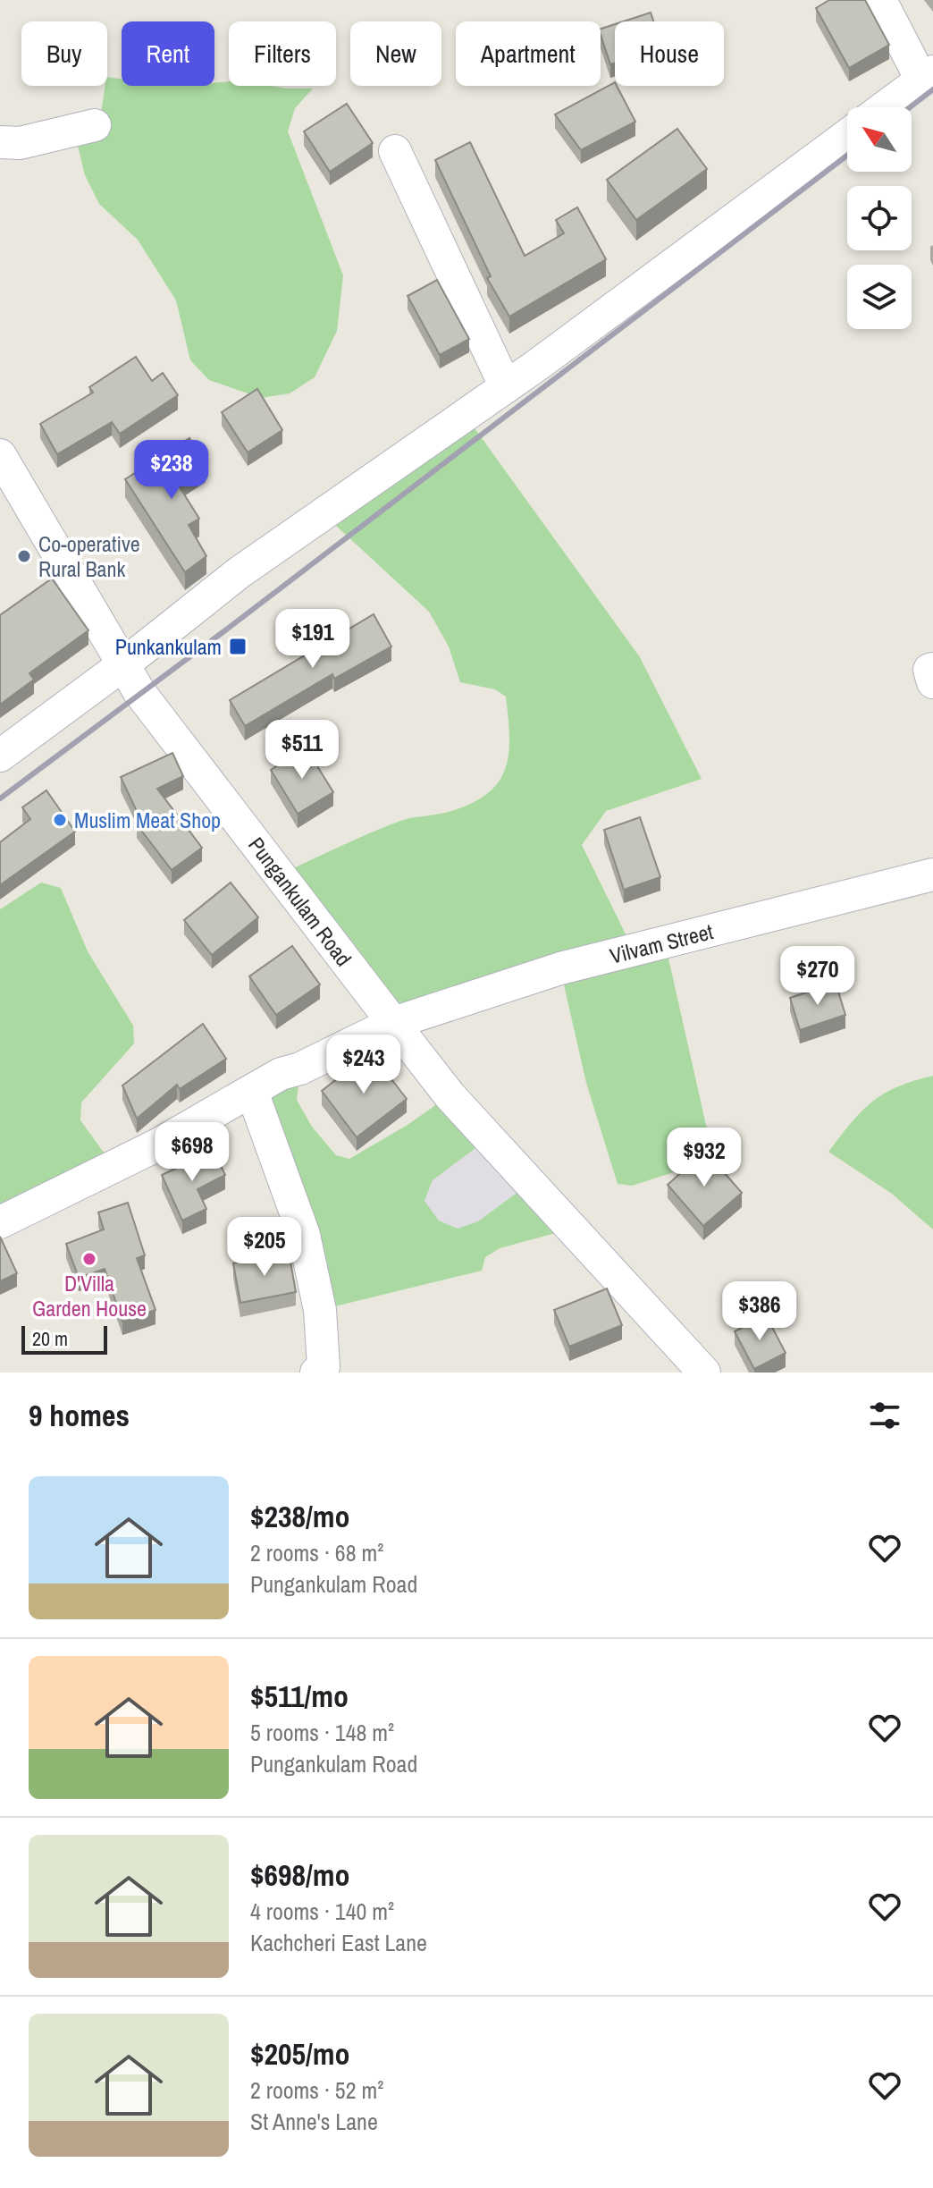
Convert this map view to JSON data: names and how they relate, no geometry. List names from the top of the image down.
{
  "streets": {
    "street": ["Pungankulam Road", "Vilvam Street"]
  },
  "crossings": [
    ["Pungankulam Road", "Vilvam Street"]
  ],
  "places": {
    "other": ["Co-operative Rural Bank", "Muslim Meat Shop", "D'Villa Garden House"],
    "transit": ["Punkankulam"]
  },
  "scale_bar": "20 m",
  "north": "top left",
  "page": {
    "chip": [
      "Buy",
      "Rent",
      "Filters",
      "New",
      "Apartment",
      "House"
    ],
    "price": [
      "$238",
      "$191",
      "$511",
      "$270",
      "$243",
      "$698",
      "$932",
      "$205",
      "$386"
    ],
    "scale": "20 m",
    "heading": "9 homes",
    "list": [
      {
        "name": "$238/mo",
        "note": "2 rooms · 68 m² · Pungankulam Road"
      },
      {
        "name": "$511/mo",
        "note": "5 rooms · 148 m² · Pungankulam Road"
      },
      {
        "name": "$698/mo",
        "note": "4 rooms · 140 m² · Kachcheri East Lane"
      },
      {
        "name": "$205/mo",
        "note": "2 rooms · 52 m² · St Anne's Lane"
      }
    ]
  }
}
